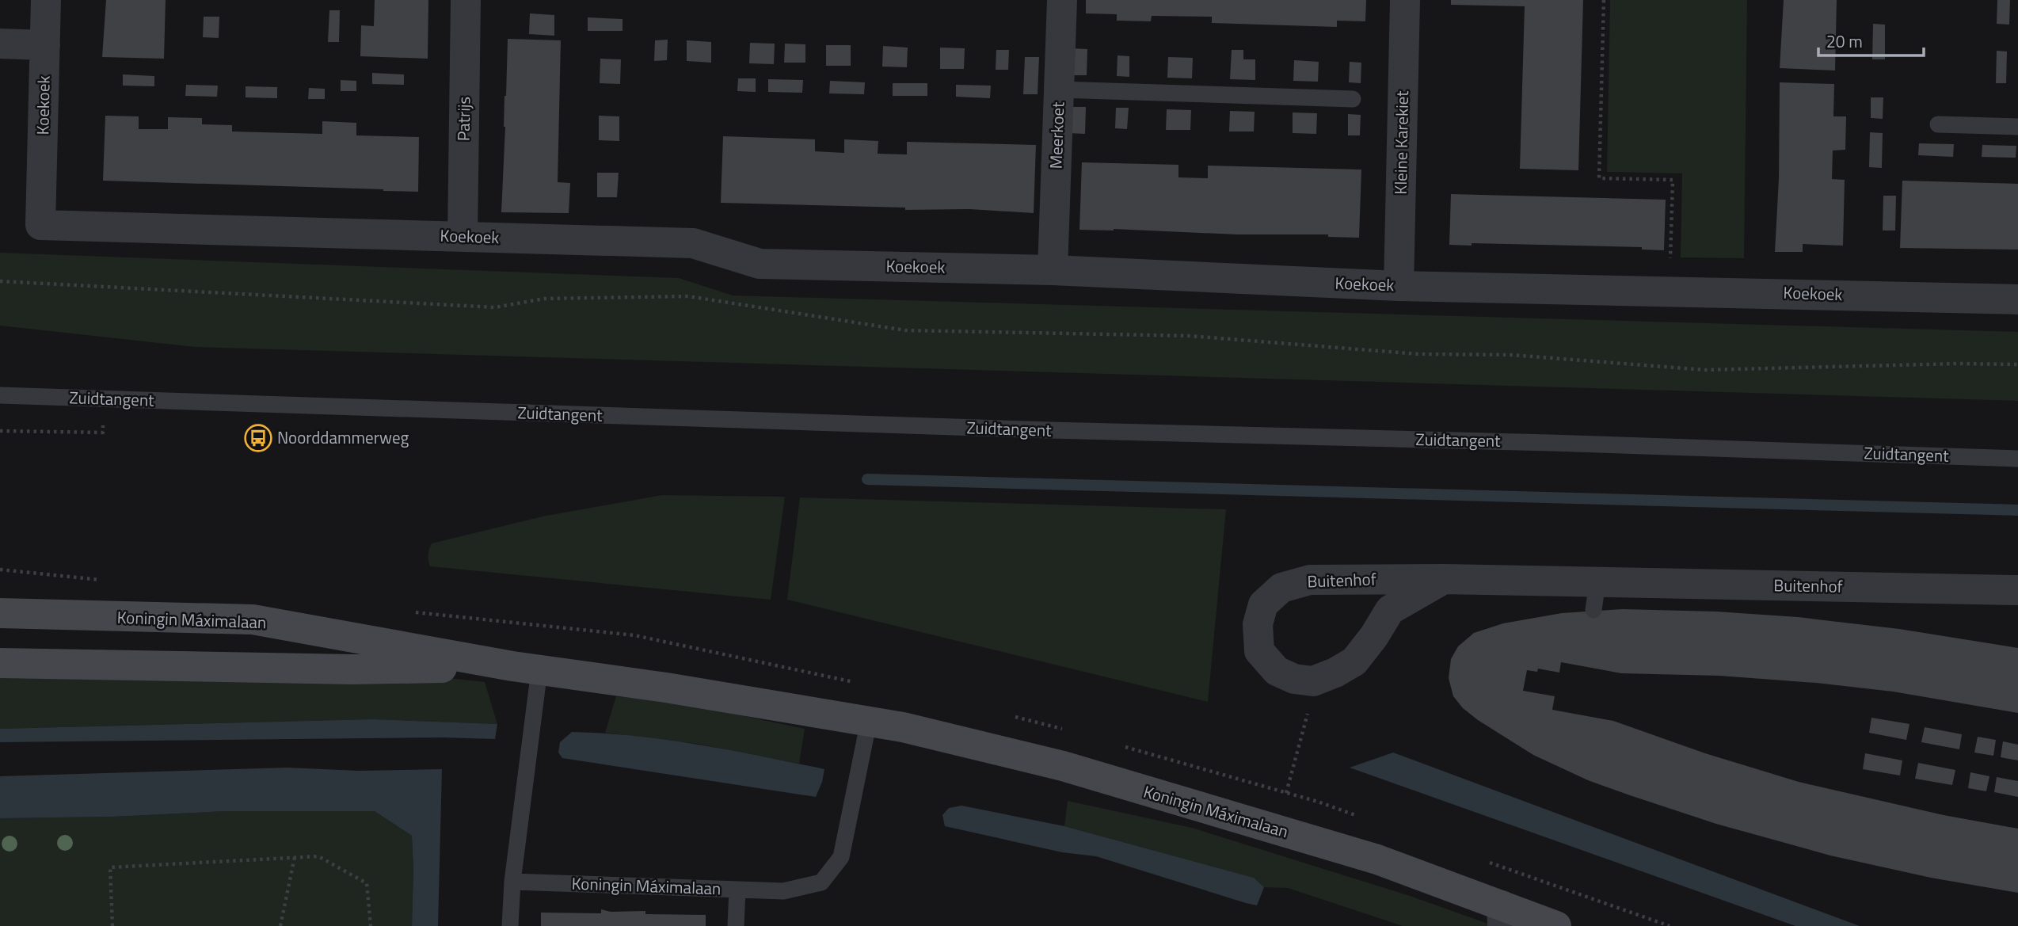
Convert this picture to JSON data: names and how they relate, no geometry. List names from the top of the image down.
{
  "streets": {
    "main road": ["Koningin Máximalaan"],
    "street": [
      "Koekoek",
      "Patrijs",
      "Meerkoet",
      "Kleine Karekiet",
      "Buitenhof"
    ],
    "lane": ["Zuidtangent"]
  },
  "crossings": [
    ["Koekoek", "Patrijs"],
    ["Koekoek", "Meerkoet"],
    ["Koekoek", "Kleine Karekiet"]
  ],
  "places": {
    "bus stop": ["Noorddammerweg"]
  },
  "scale_bar": "20 m"
}
